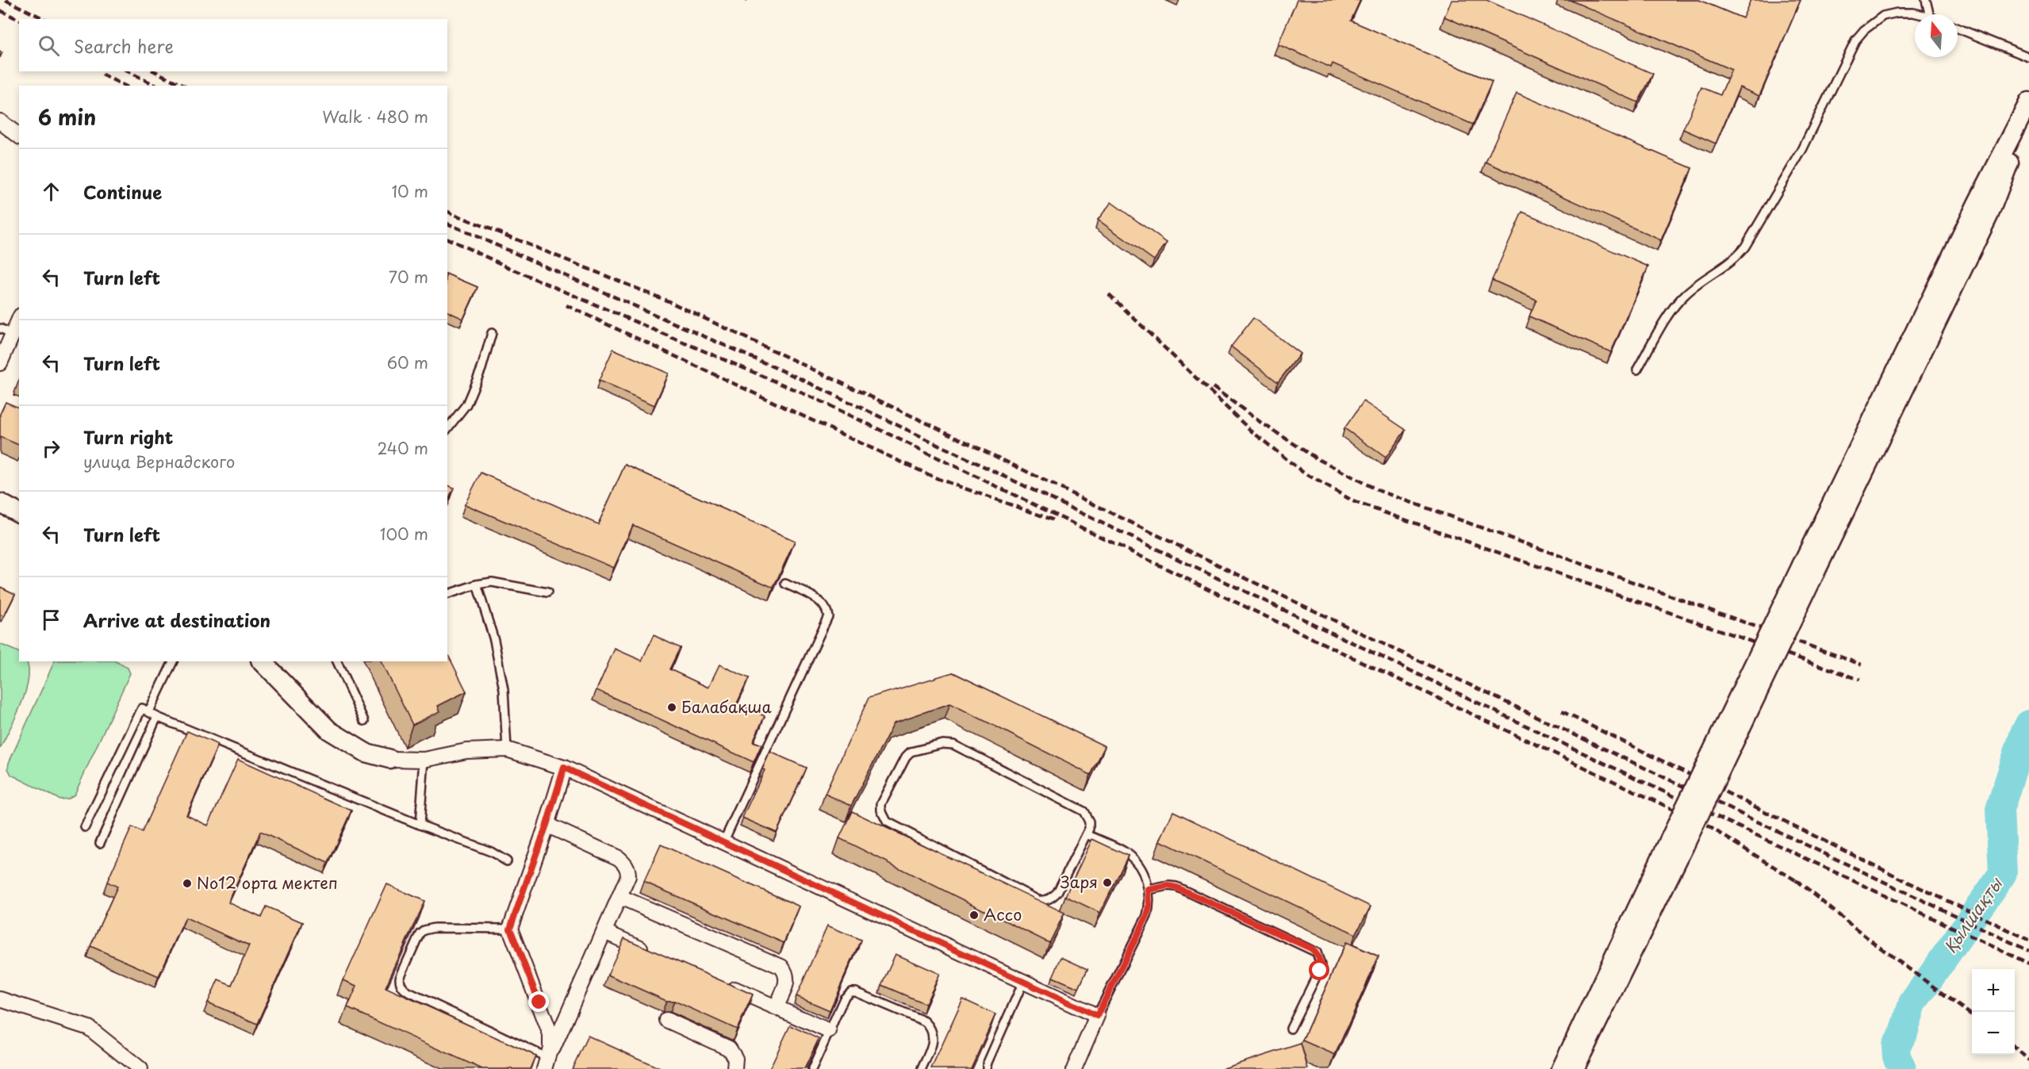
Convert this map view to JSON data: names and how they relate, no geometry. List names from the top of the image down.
{
  "water": ["Қылшақты"],
  "places": [
    "Балабақша",
    "Заря",
    "No12 орта мектеп",
    "Ассо"
  ],
  "north": "top",
  "page": {
    "search": "Search here",
    "heading": ["6 min", "Walk · 480 m"],
    "list": [
      ["Continue", "10 m"],
      ["Turn left", "70 m"],
      ["Turn left", "60 m"],
      ["Turn right", "улица Вернадского", "240 m"],
      ["Turn left", "100 m"],
      "Arrive at destination"
    ],
    "map_buttons": ["+", "−"]
  }
}
